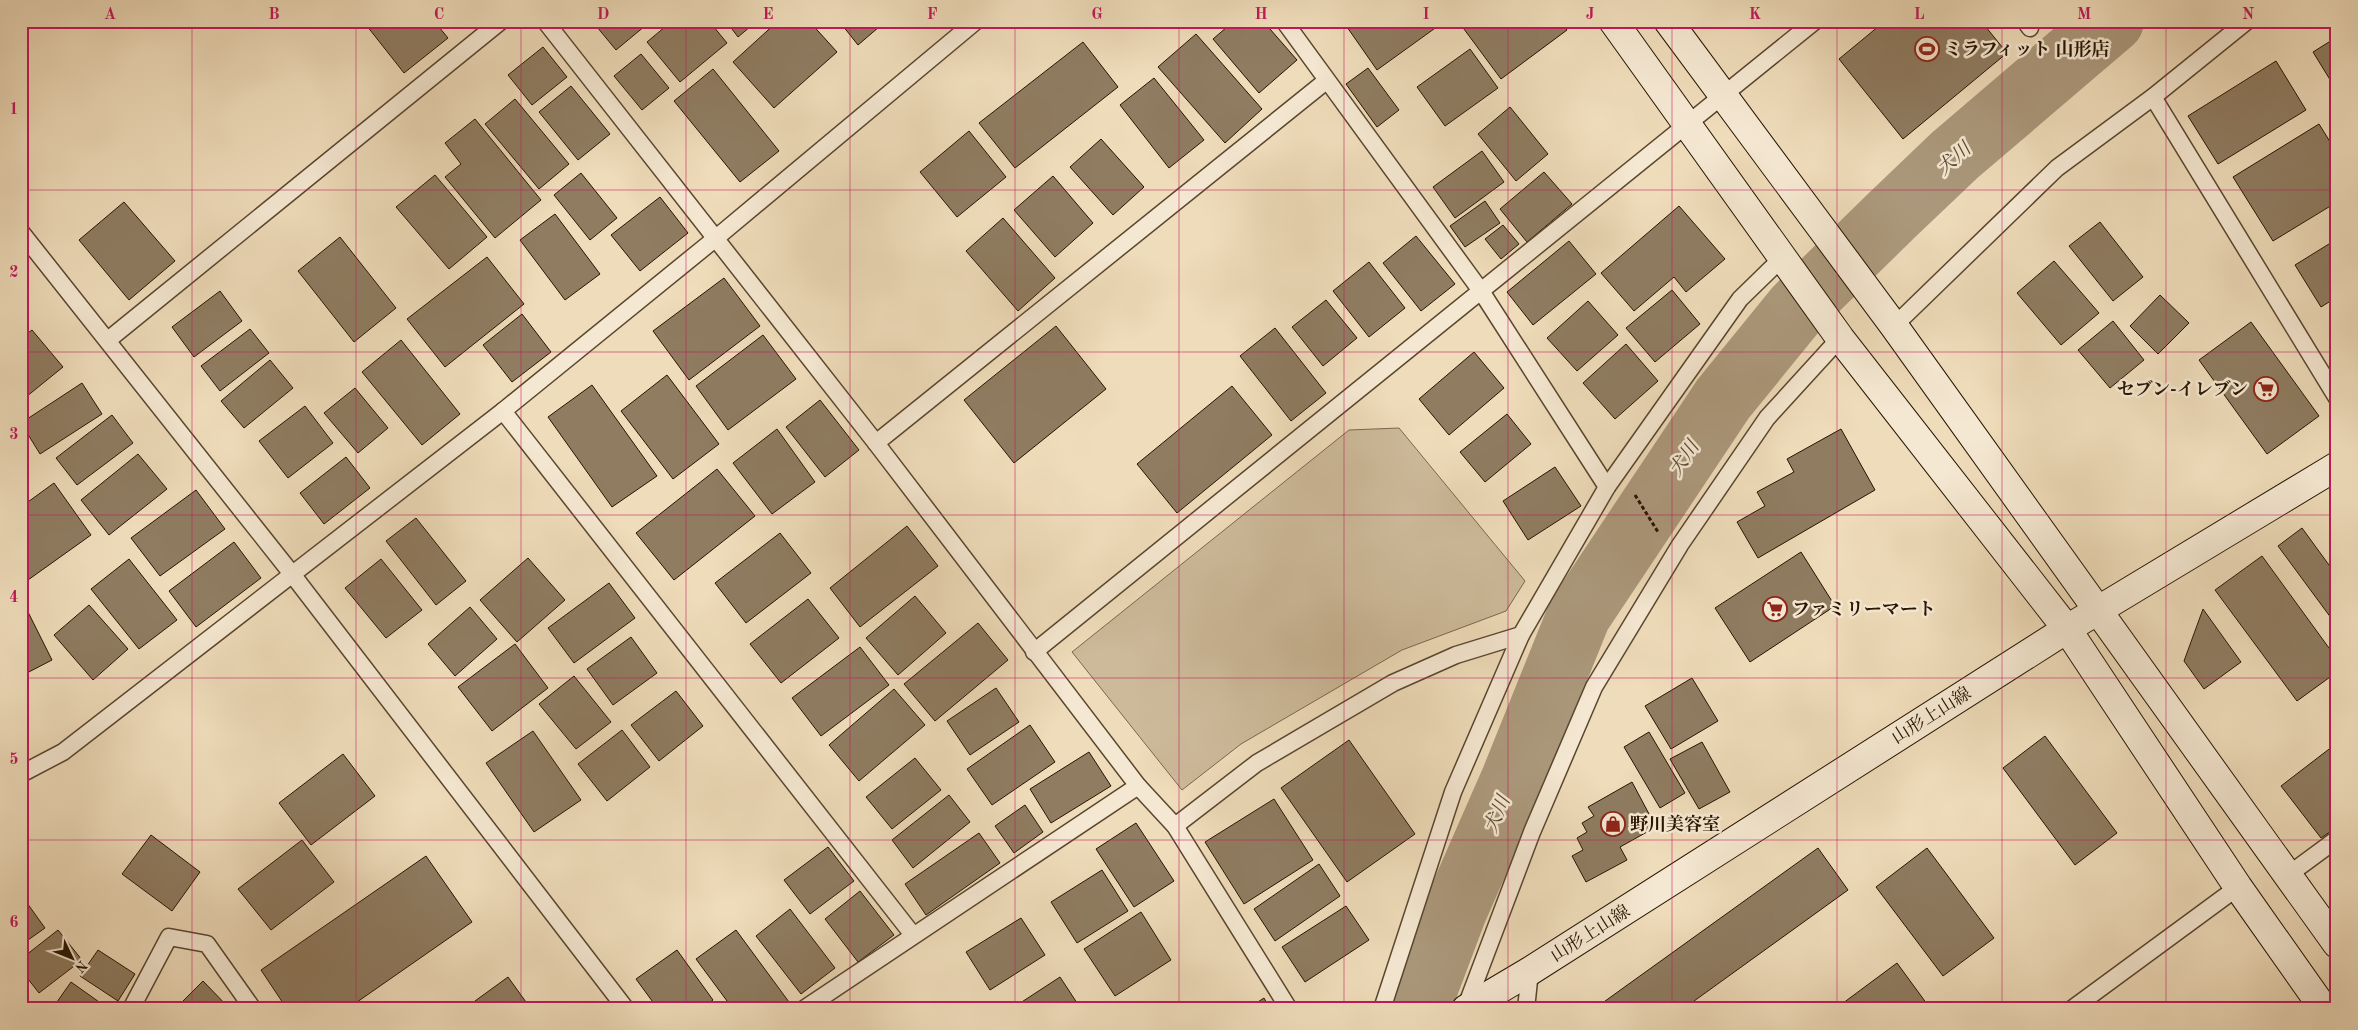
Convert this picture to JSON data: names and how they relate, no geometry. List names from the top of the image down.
{
  "streets": {
    "street": ["山形上山線"]
  },
  "water": ["犬川"],
  "places": {
    "sports": ["ミラフィット 山形店"],
    "supermarket": ["セブン-イレブン", "ファミリーマート"],
    "shop": ["野川美容室"]
  },
  "north": "bottom right",
  "grid": {
    "columns": [
      "A",
      "B",
      "C",
      "D",
      "E",
      "F",
      "G",
      "H",
      "I",
      "J",
      "K",
      "L",
      "M",
      "N"
    ],
    "rows": [
      "1",
      "2",
      "3",
      "4",
      "5",
      "6"
    ]
  }
}
